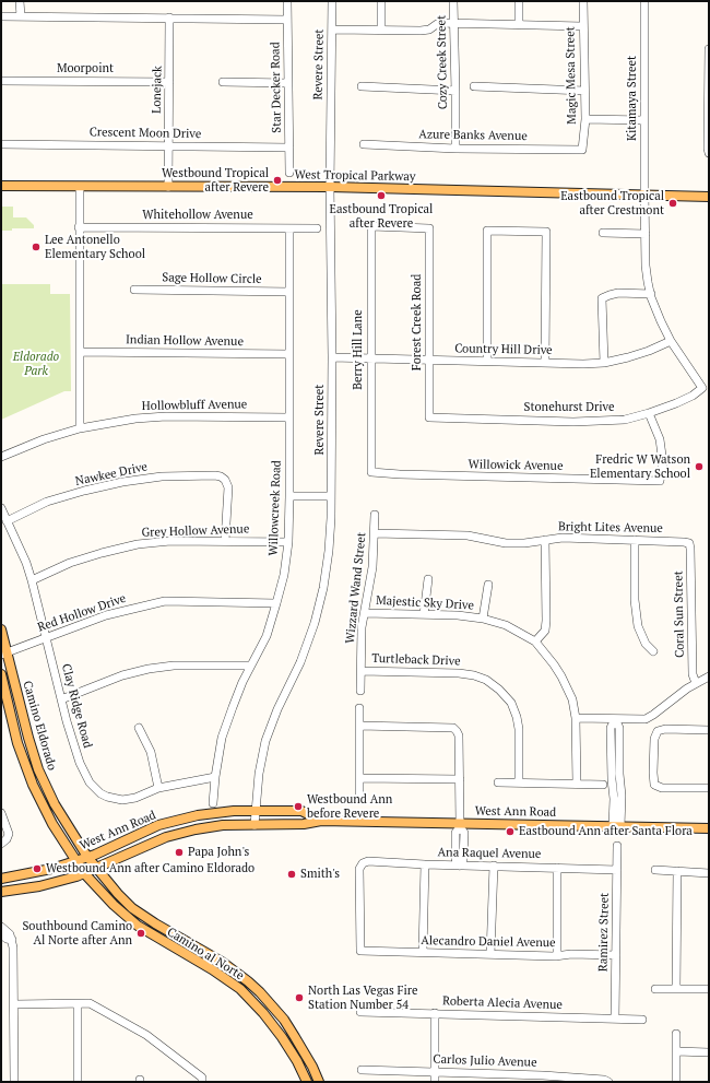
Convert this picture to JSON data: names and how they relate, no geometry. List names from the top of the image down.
{
  "streets": {
    "main road": [
      "West Tropical Parkway",
      "Camino Eldorado",
      "West Ann Road",
      "Camino al Norte"
    ],
    "street": [
      "Cozy Creek Street",
      "Revere Street",
      "Moorpoint",
      "Magic Mesa Street",
      "Star Decker Road",
      "Lonejack",
      "Kitamaya Street",
      "Crescent Moon Drive",
      "Azure Banks Avenue",
      "Whitehollow Avenue",
      "Sage Hollow Circle",
      "Forest Creek Road",
      "Indian Hollow Avenue",
      "Berry Hill Lane",
      "Country Hill Drive",
      "Hollowbluff Avenue",
      "Stonehurst Drive",
      "Willowick Avenue",
      "Nawkee Drive",
      "Willowcreek Road",
      "Bright Lites Avenue",
      "Grey Hollow Avenue",
      "Wizzard Wand Street",
      "Majestic Sky Drive",
      "Red Hollow Drive",
      "Coral Sun Street",
      "Turtleback Drive",
      "Clay Ridge Road",
      "Ana Raquel Avenue",
      "Ramirez Street",
      "Alecandro Daniel Avenue",
      "Roberta Alecia Avenue",
      "Carlos Julio Avenue"
    ]
  },
  "crossings": [
    ["Cozy Creek Street", "Azure Banks Avenue"],
    ["Revere Street", "West Tropical Parkway"],
    ["Revere Street", "Country Hill Drive"],
    ["Revere Street", "West Ann Road"],
    ["Moorpoint", "Lonejack"],
    ["Magic Mesa Street", "Azure Banks Avenue"],
    ["Star Decker Road", "Crescent Moon Drive"],
    ["Lonejack", "Crescent Moon Drive"],
    ["Lonejack", "West Tropical Parkway"],
    ["Kitamaya Street", "West Tropical Parkway"],
    ["Kitamaya Street", "Country Hill Drive"],
    ["Kitamaya Street", "Stonehurst Drive"],
    ["Whitehollow Avenue", "Willowcreek Road"],
    ["Sage Hollow Circle", "Willowcreek Road"],
    ["Forest Creek Road", "Berry Hill Lane"],
    ["Forest Creek Road", "Country Hill Drive"],
    ["Forest Creek Road", "Stonehurst Drive"],
    ["Indian Hollow Avenue", "Willowcreek Road"],
    ["Berry Hill Lane", "Country Hill Drive"],
    ["Berry Hill Lane", "Willowick Avenue"],
    ["Hollowbluff Avenue", "Willowcreek Road"],
    ["Stonehurst Drive", "Willowick Avenue"],
    ["Nawkee Drive", "Grey Hollow Avenue"],
    ["Nawkee Drive", "Clay Ridge Road"],
    ["Willowcreek Road", "Grey Hollow Avenue"],
    ["Willowcreek Road", "Red Hollow Drive"],
    ["Willowcreek Road", "Clay Ridge Road"],
    ["Bright Lites Avenue", "Wizzard Wand Street"],
    ["Bright Lites Avenue", "Coral Sun Street"],
    ["Grey Hollow Avenue", "Clay Ridge Road"],
    ["Wizzard Wand Street", "Majestic Sky Drive"],
    ["Wizzard Wand Street", "Turtleback Drive"],
    ["Red Hollow Drive", "Clay Ridge Road"],
    ["Red Hollow Drive", "Camino Eldorado"],
    ["Camino Eldorado", "West Ann Road"],
    ["Camino Eldorado", "Camino al Norte"],
    ["West Ann Road", "Camino al Norte"],
    ["Ana Raquel Avenue", "Ramirez Street"],
    ["Ana Raquel Avenue", "Alecandro Daniel Avenue"],
    ["Ramirez Street", "Alecandro Daniel Avenue"],
    ["Ramirez Street", "Roberta Alecia Avenue"]
  ],
  "parks": ["Eldorado Park"],
  "places": [
    "Westbound Tropical after Revere",
    "Eastbound Tropical after Revere",
    "Eastbound Tropical after Crestmont",
    "Lee Antonello Elementary School",
    "Fredric W Watson Elementary School",
    "Westbound Ann before Revere",
    "Eastbound Ann after Santa Flora",
    "Papa John's",
    "Westbound Ann after Camino Eldorado",
    "Smith's",
    "Southbound Camino Al Norte after Ann",
    "North Las Vegas Fire Station Number 54"
  ]
}
